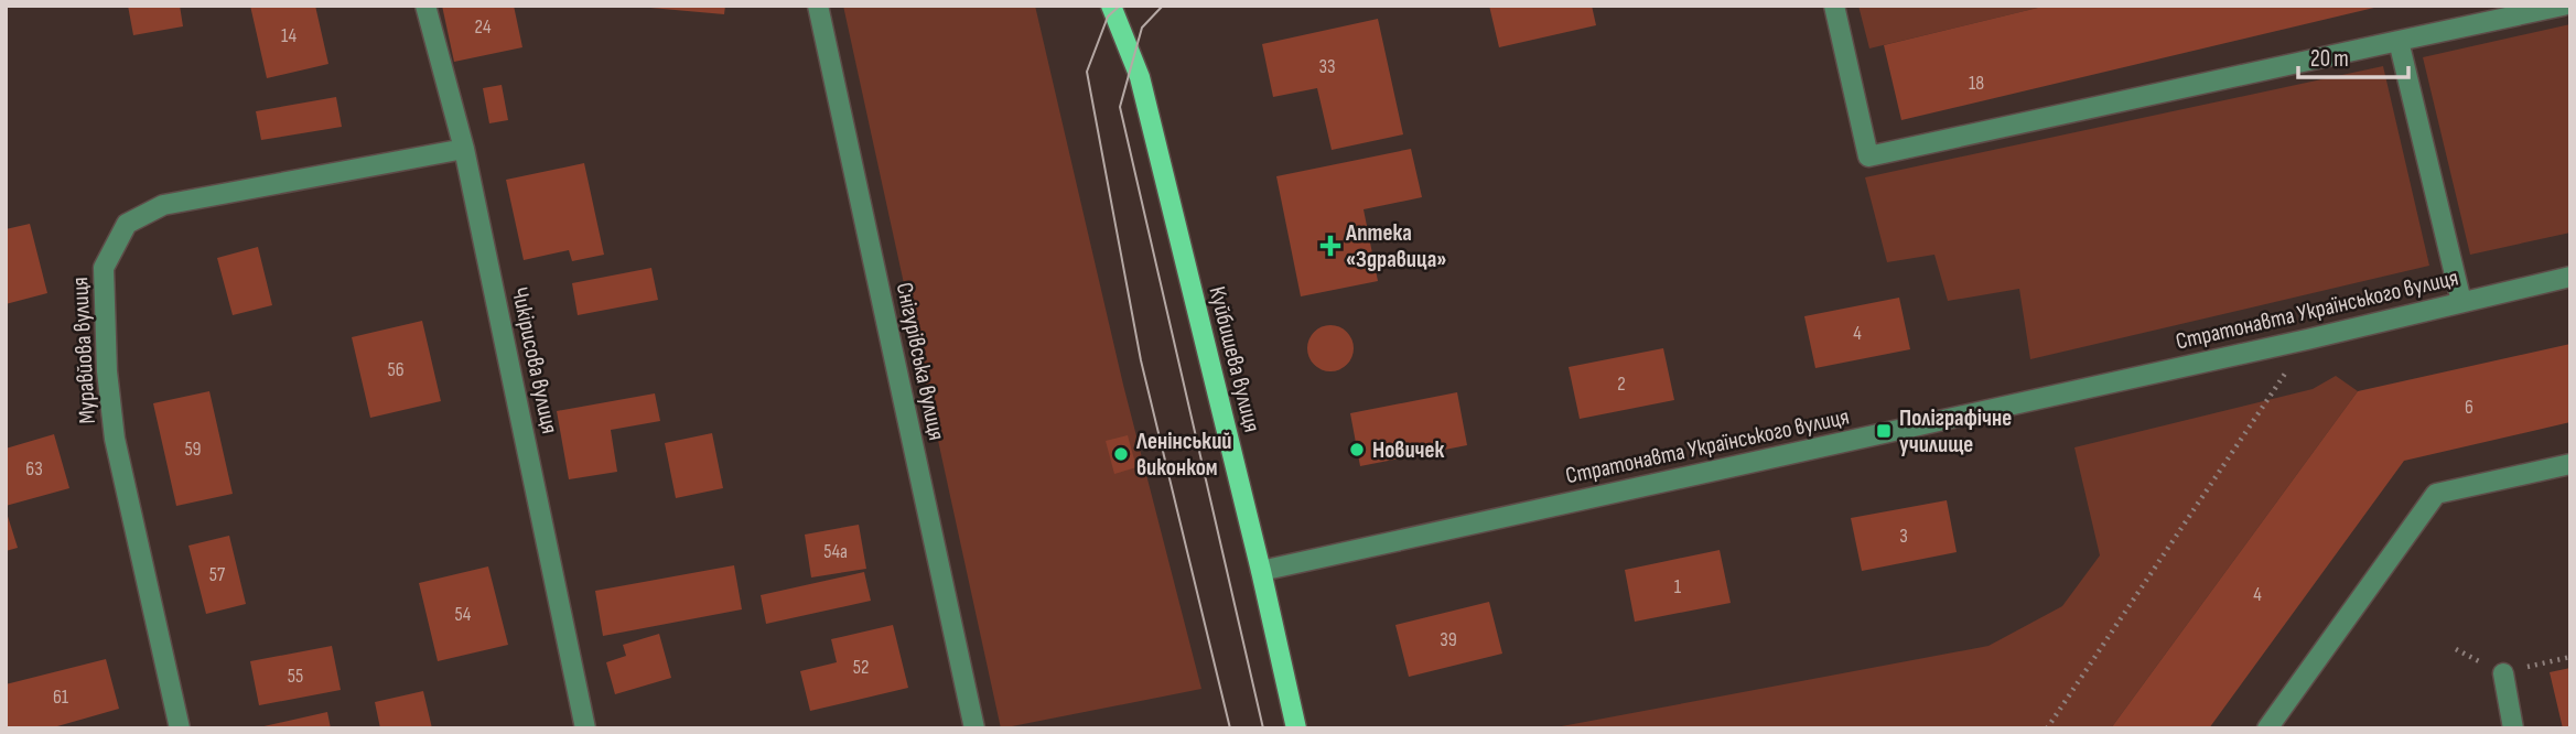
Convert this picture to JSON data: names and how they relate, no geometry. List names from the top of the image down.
{
  "streets": {
    "main road": ["Куйбишева вулиця"],
    "street": [
      "Стратонавта Українського вулиця",
      "Муравйова вулиця",
      "Чикірисова вулиця",
      "Снігурівська вулиця"
    ]
  },
  "crossings": [
    ["Стратонавта Українського вулиця", "Куйбишева вулиця"],
    ["Муравйова вулиця", "Чикірисова вулиця"]
  ],
  "places": {
    "health": ["Аптека «Здравица»"],
    "transit": ["Поліграфічне училище"],
    "other": ["Новичек", "Ленінський виконком"]
  },
  "house_numbers": [
    "24",
    "14",
    "33",
    "18",
    "4",
    "56",
    "2",
    "6",
    "59",
    "63",
    "3",
    "54а",
    "57",
    "1",
    "4",
    "54",
    "39",
    "52",
    "55",
    "61"
  ],
  "scale_bar": "20 m"
}
